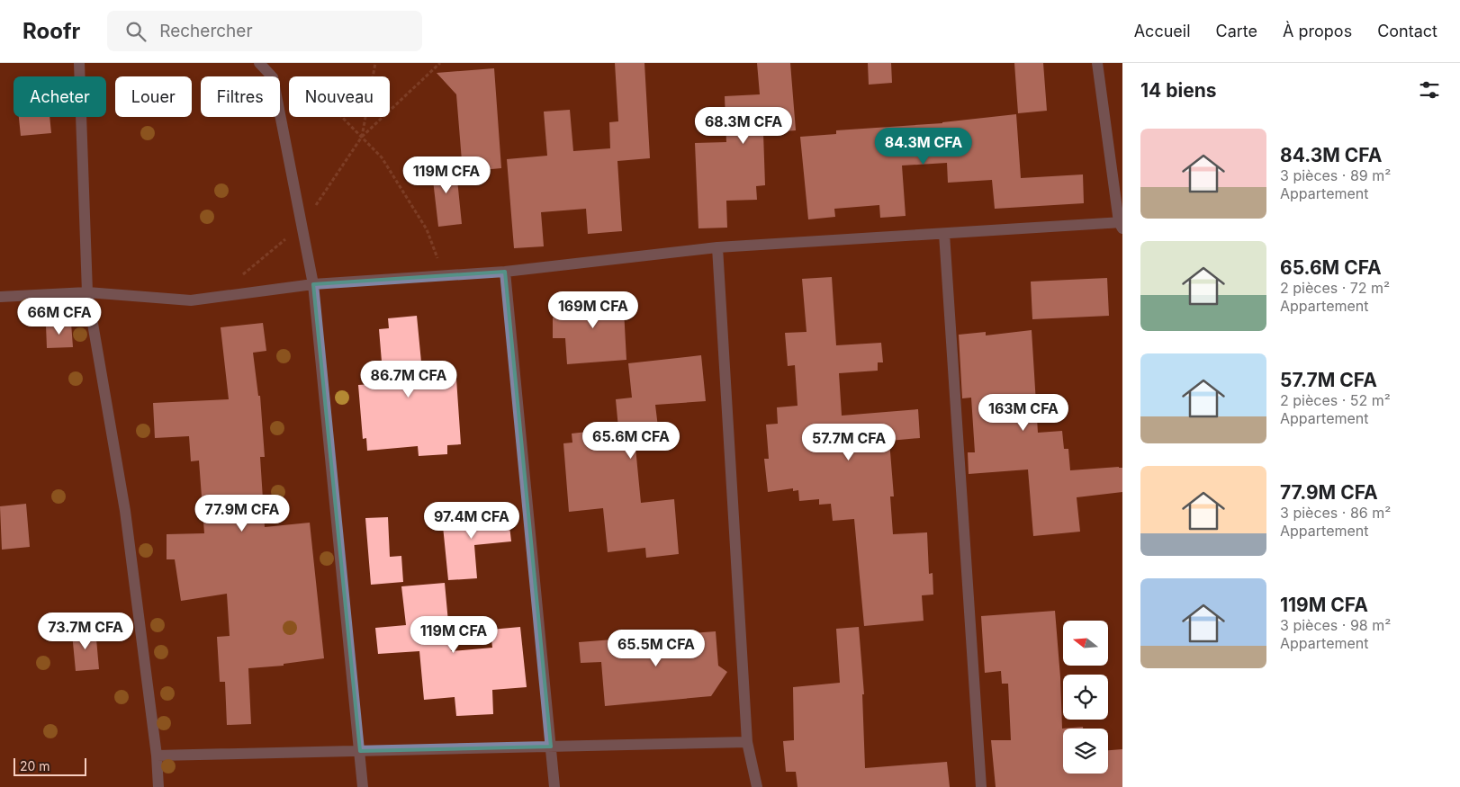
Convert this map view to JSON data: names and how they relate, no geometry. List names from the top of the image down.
{
  "scale_bar": "20 m",
  "north": "left",
  "page": {
    "header": "Roofr",
    "search": "Rechercher",
    "nav": [
      "Accueil",
      "Carte",
      "À propos",
      "Contact"
    ],
    "heading": "14 biens",
    "chip": [
      "Acheter",
      "Louer",
      "Filtres",
      "Nouveau"
    ],
    "price": [
      "68.3M CFA",
      "84.3M CFA",
      "119M CFA",
      "169M CFA",
      "66M CFA",
      "86.7M CFA",
      "163M CFA",
      "65.6M CFA",
      "57.7M CFA",
      "77.9M CFA",
      "97.4M CFA",
      "73.7M CFA",
      "119M CFA",
      "65.5M CFA"
    ],
    "list": [
      {
        "name": "84.3M CFA",
        "note": "3 pièces · 89 m² · Appartement"
      },
      {
        "name": "65.6M CFA",
        "note": "2 pièces · 72 m² · Appartement"
      },
      {
        "name": "57.7M CFA",
        "note": "2 pièces · 52 m² · Appartement"
      },
      {
        "name": "77.9M CFA",
        "note": "3 pièces · 86 m² · Appartement"
      },
      {
        "name": "119M CFA",
        "note": "3 pièces · 98 m² · Appartement"
      }
    ],
    "scale": "20 m"
  }
}
